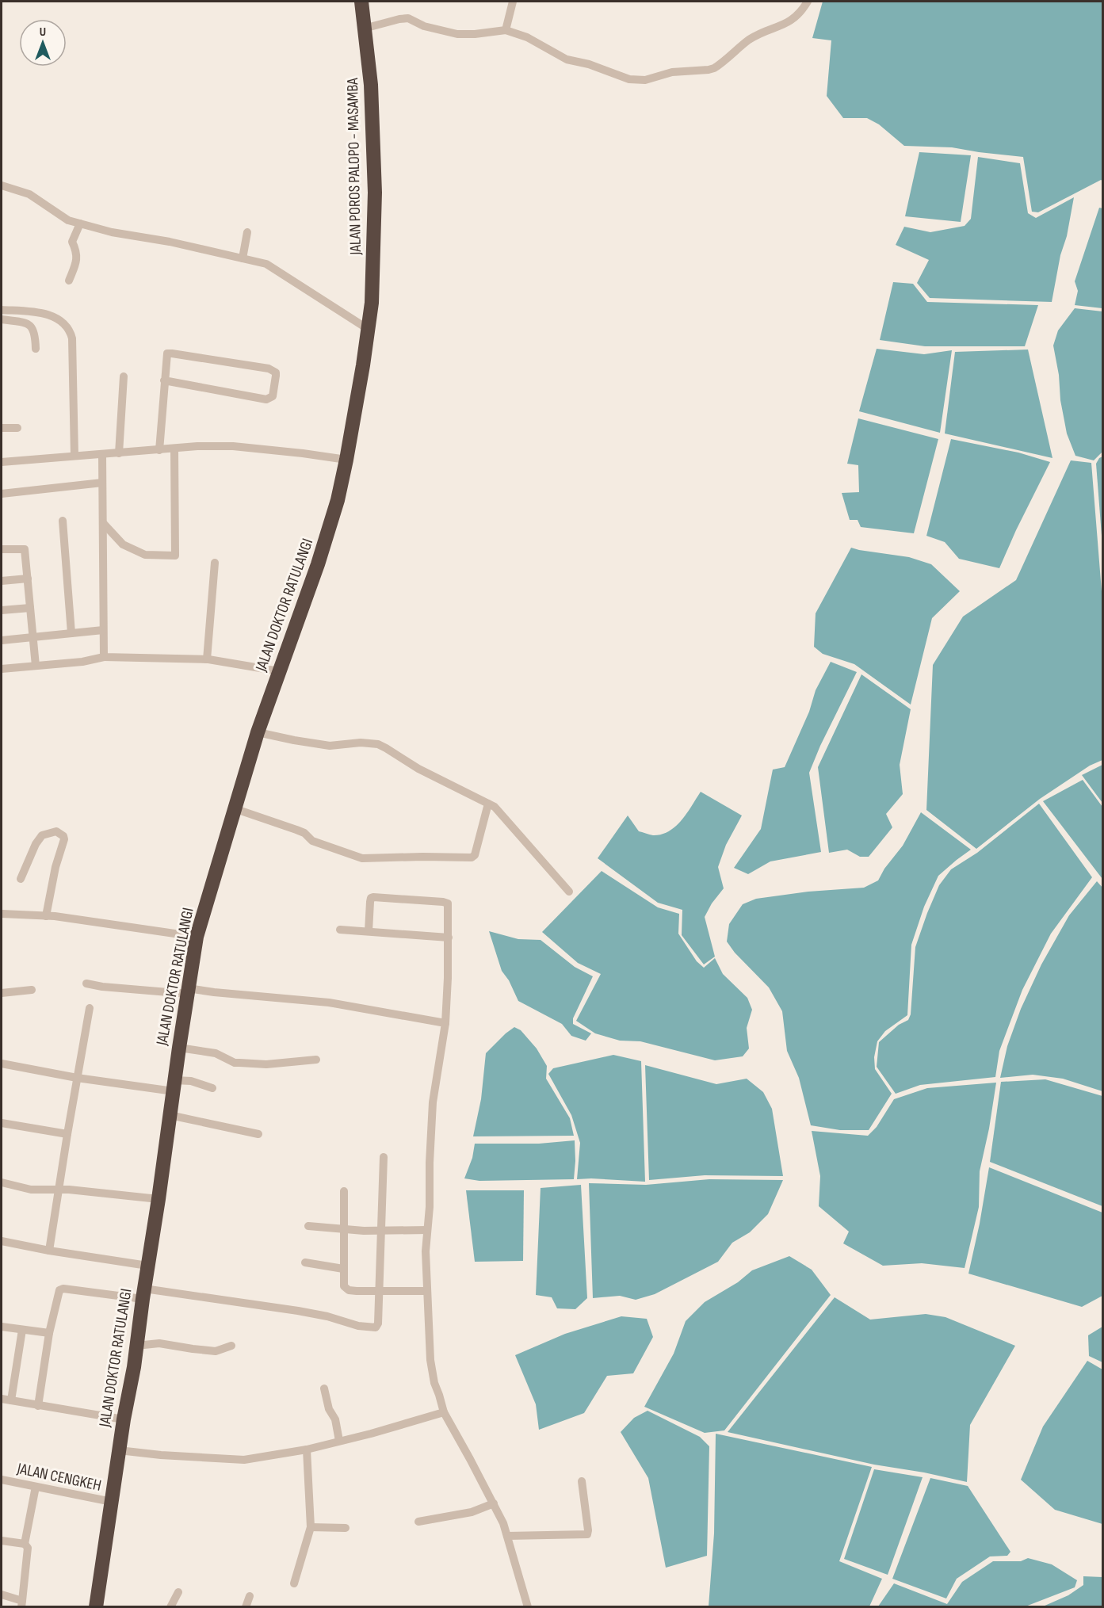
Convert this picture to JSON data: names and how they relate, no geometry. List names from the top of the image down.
{
  "streets": {
    "highway": ["JALAN POROS PALOPO - MASAMBA", "JALAN DOKTOR RATULANGI"],
    "street": ["JALAN CENGKEH"]
  },
  "crossings": [
    ["JALAN POROS PALOPO - MASAMBA", "JALAN DOKTOR RATULANGI"],
    ["JALAN DOKTOR RATULANGI", "JALAN CENGKEH"]
  ],
  "north": "top"
}
